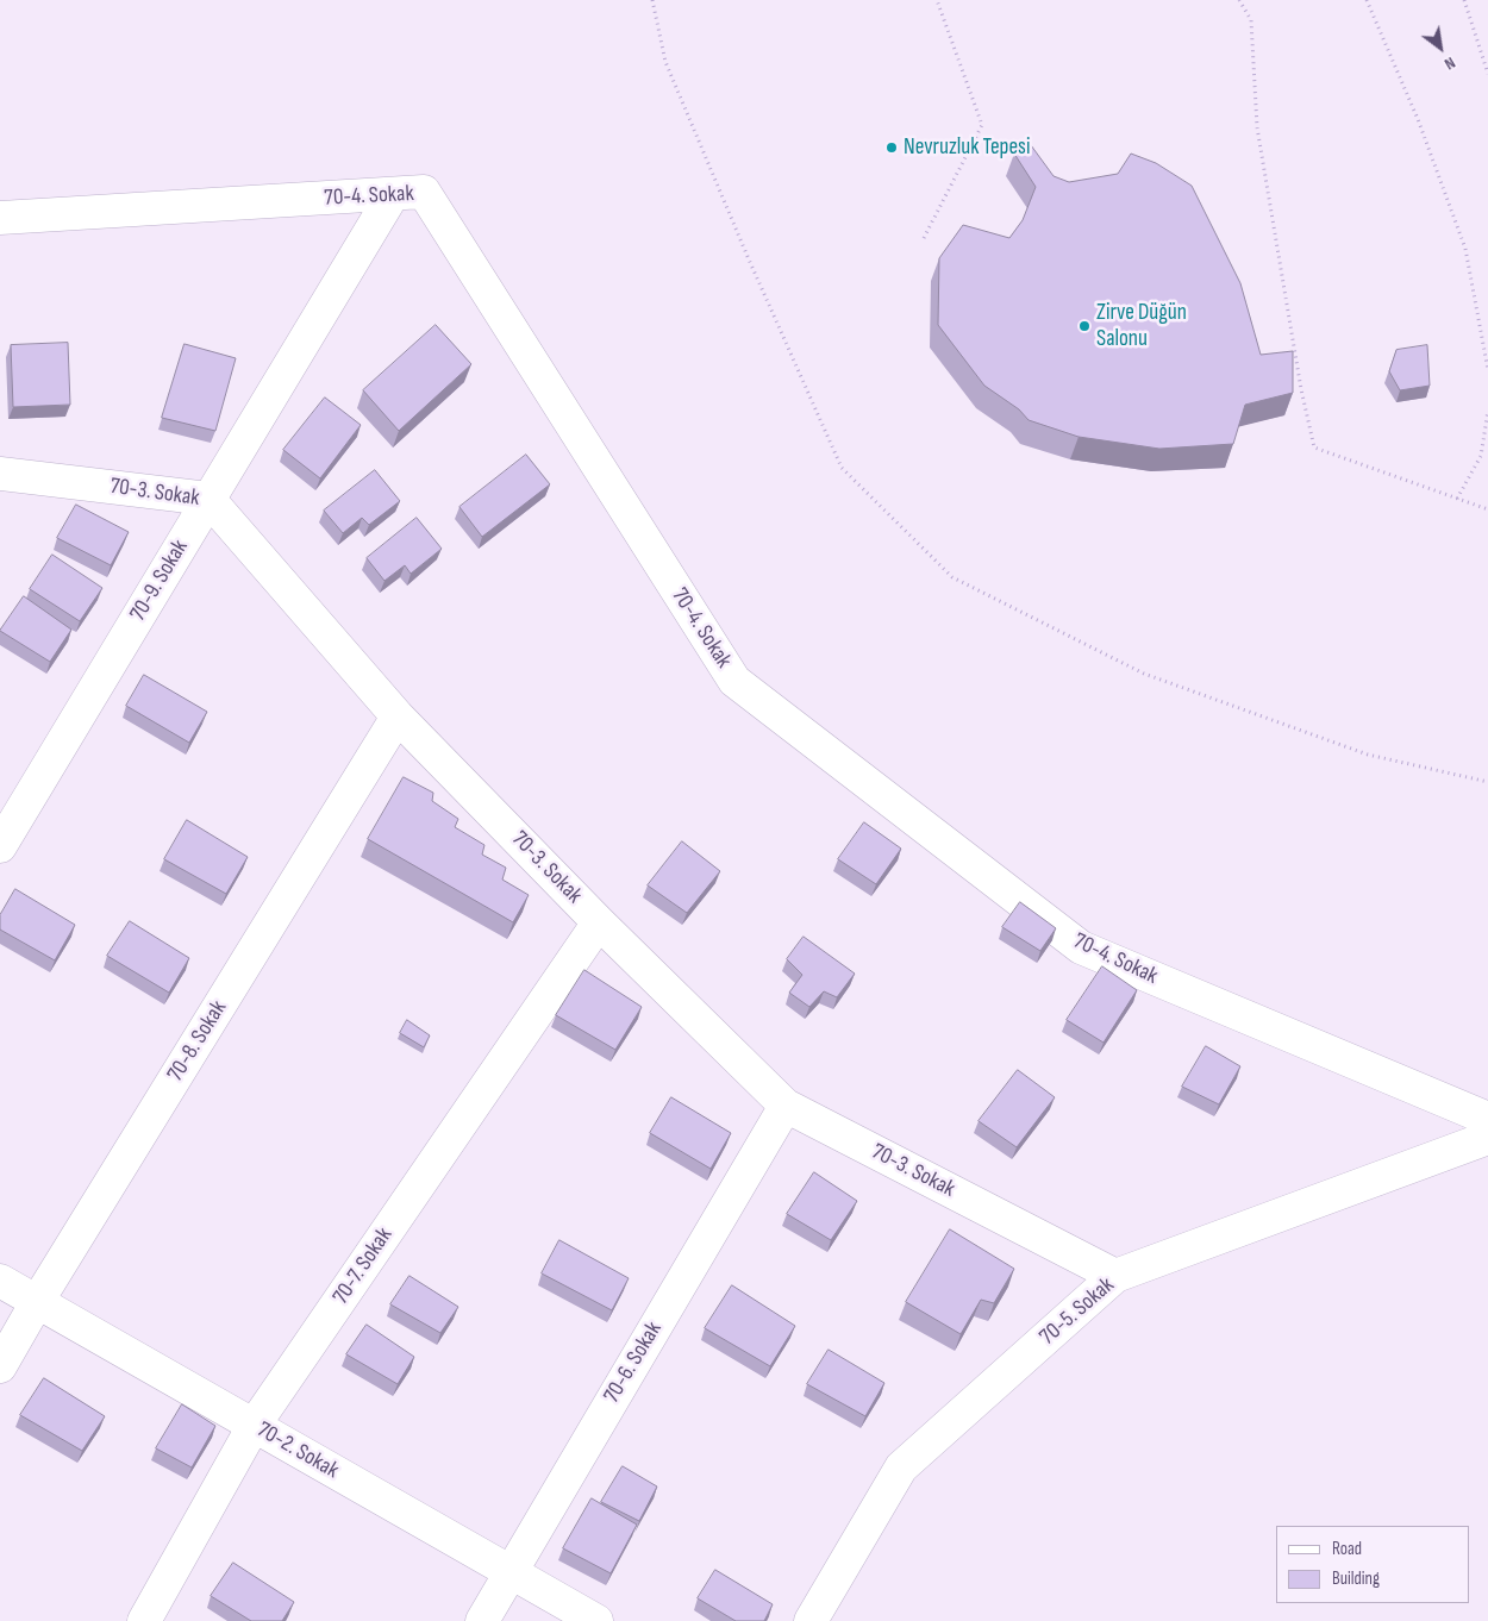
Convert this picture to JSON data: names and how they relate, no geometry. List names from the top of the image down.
{
  "streets": {
    "street": [
      "70-4. Sokak",
      "70-3. Sokak",
      "70-9. Sokak",
      "70-8. Sokak",
      "70-7. Sokak",
      "70-5. Sokak",
      "70-6. Sokak",
      "70-2. Sokak"
    ]
  },
  "crossings": [
    ["70-4. Sokak", "70-9. Sokak"],
    ["70-3. Sokak", "70-9. Sokak"],
    ["70-3. Sokak", "70-8. Sokak"],
    ["70-3. Sokak", "70-7. Sokak"],
    ["70-3. Sokak", "70-5. Sokak"],
    ["70-3. Sokak", "70-6. Sokak"],
    ["70-8. Sokak", "70-2. Sokak"],
    ["70-7. Sokak", "70-2. Sokak"],
    ["70-6. Sokak", "70-2. Sokak"]
  ],
  "places": ["Nevruzluk Tepesi", "Zirve Düğün Salonu"],
  "legend": ["Road", "Building"],
  "north": "bottom right"
}
